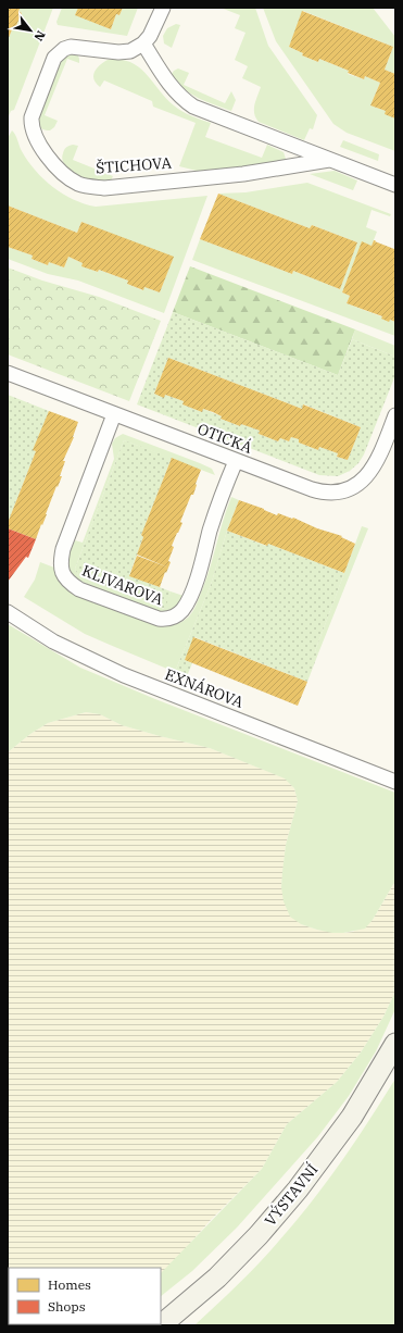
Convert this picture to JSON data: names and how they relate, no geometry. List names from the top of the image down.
{
  "streets": {
    "main road": ["VÝSTAVNÍ"],
    "street": [
      "ŠTICHOVA",
      "OTICKÁ",
      "KLIVAROVA",
      "EXNÁROVA"
    ]
  },
  "crossings": [
    ["OTICKÁ", "KLIVAROVA"]
  ],
  "legend": ["Homes", "Shops"],
  "north": "bottom right"
}
